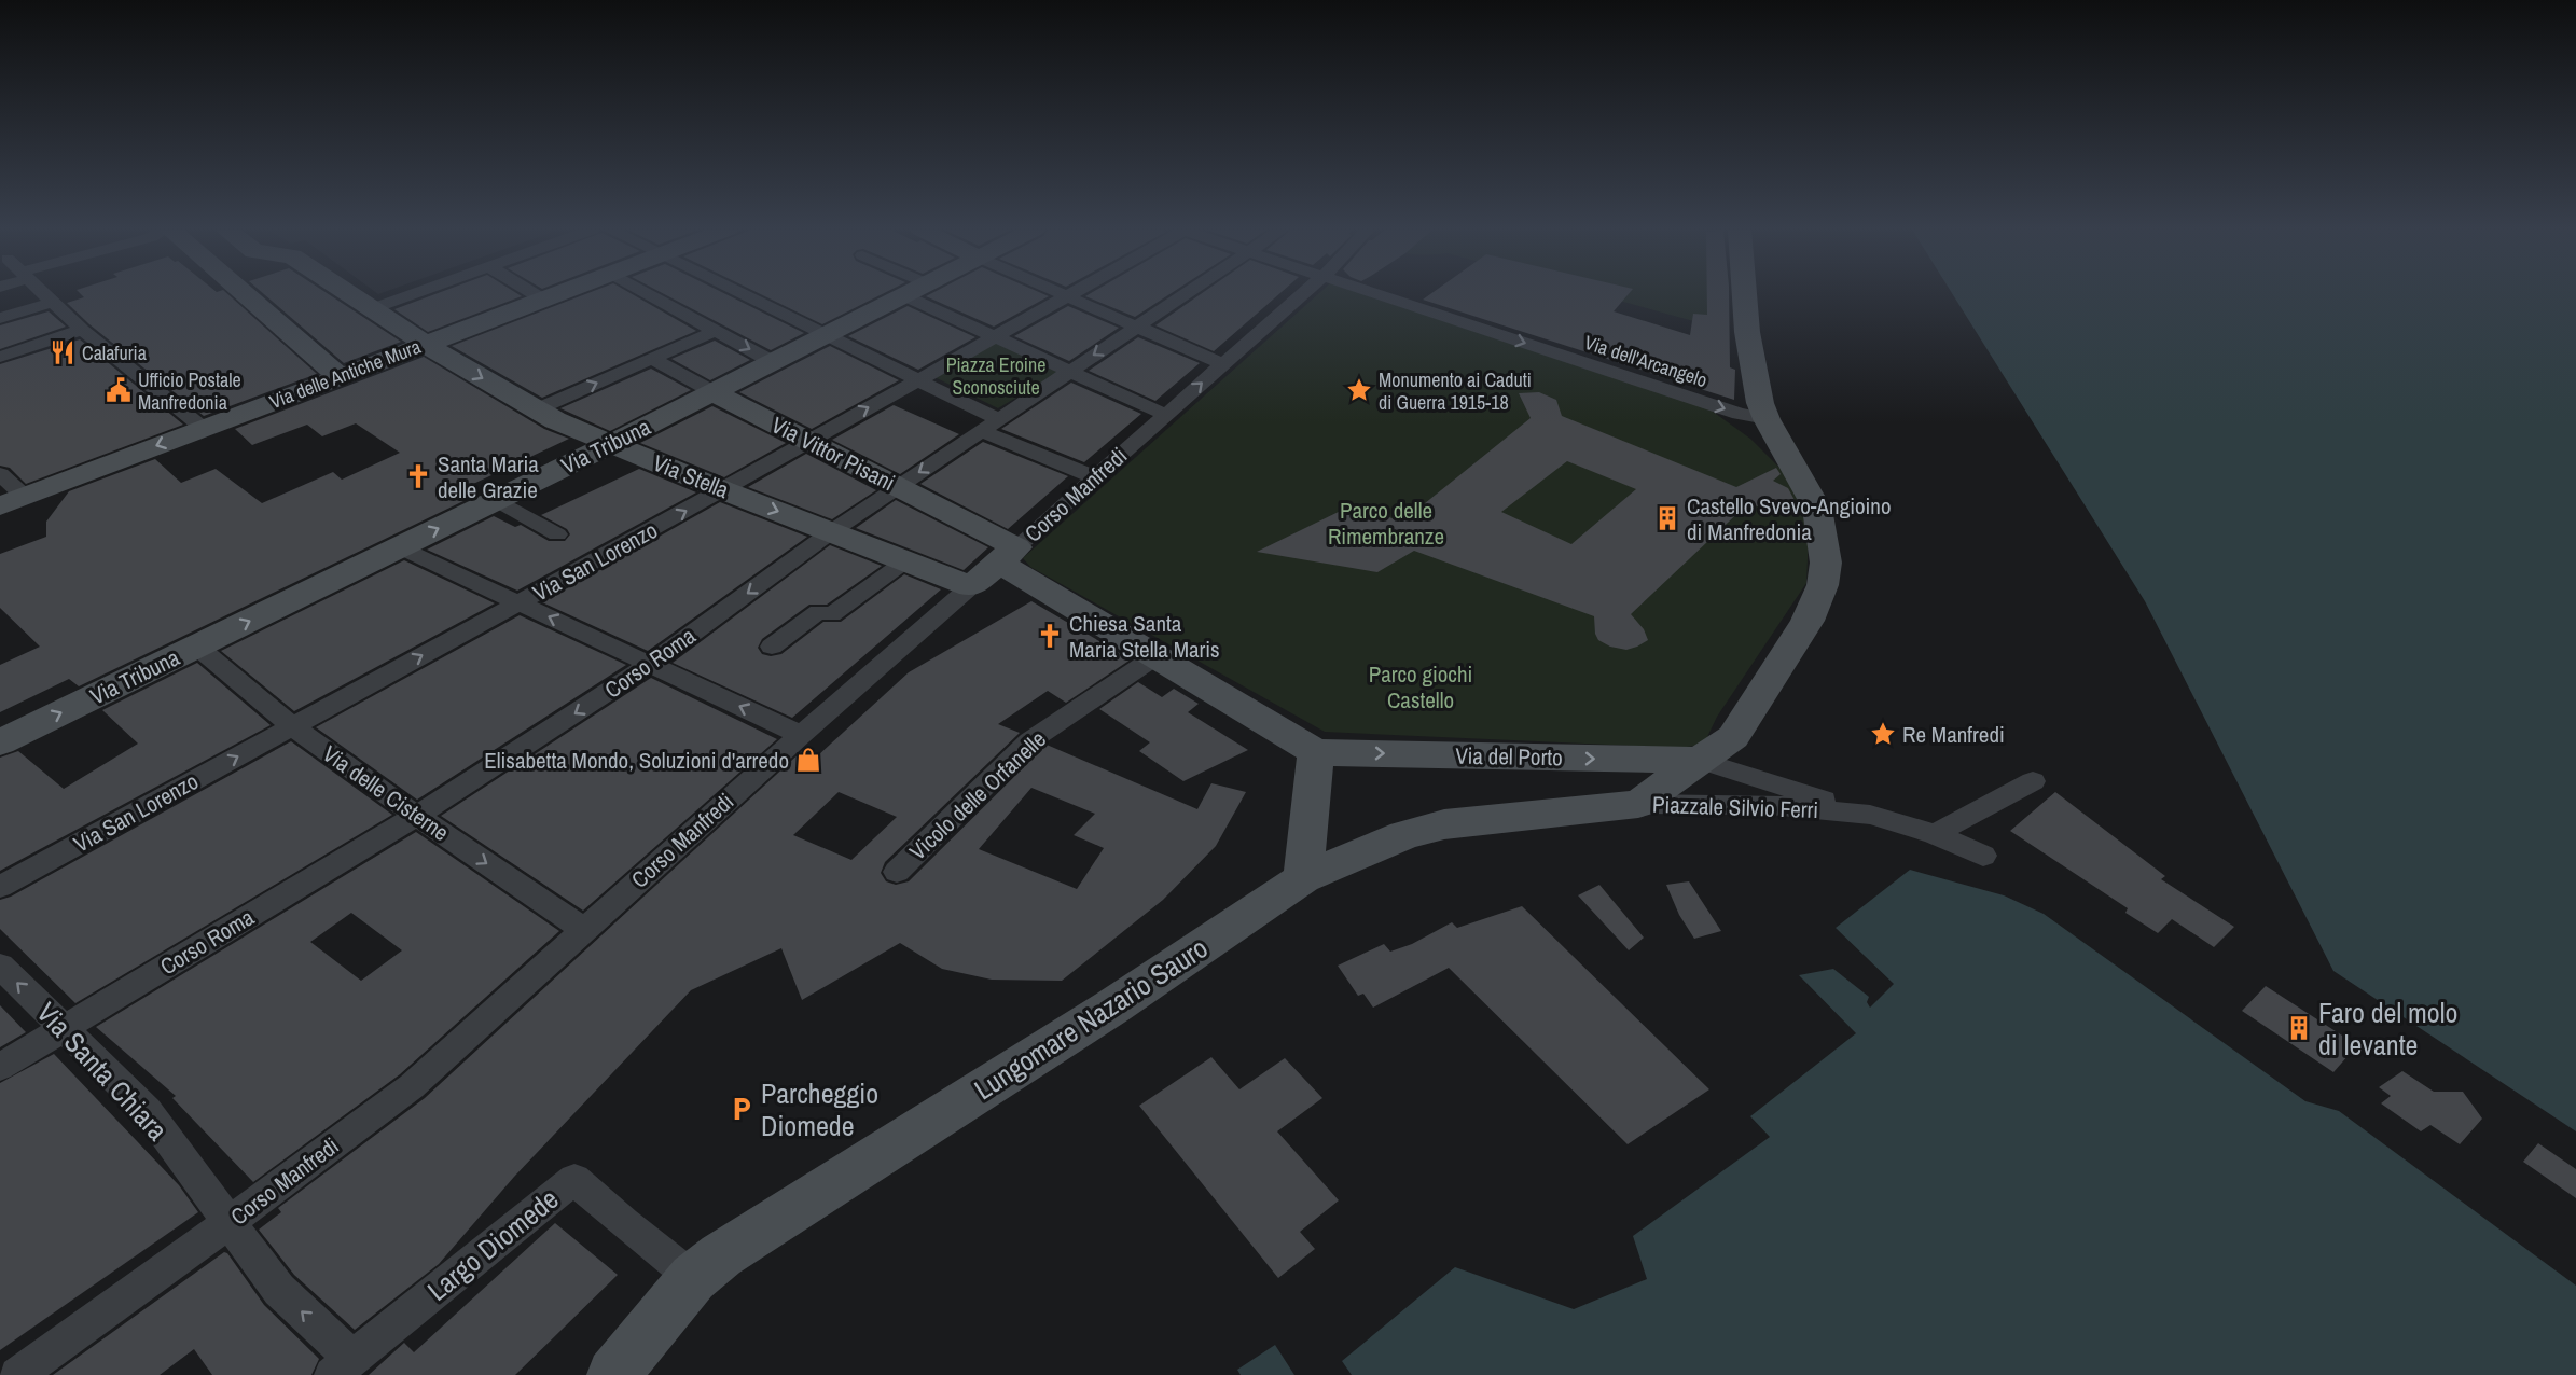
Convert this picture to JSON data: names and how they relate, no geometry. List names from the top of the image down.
{
  "streets": {
    "street": [
      "Via dell'Arcangelo",
      "Via delle Antiche Mura",
      "Via Tribuna",
      "Via Vittor Pisani",
      "Via Stella",
      "Corso Manfredi",
      "Via San Lorenzo",
      "Corso Roma",
      "Via del Porto",
      "Via delle Cisterne",
      "Vicolo delle Orfanelle",
      "Piazzale Silvio Ferri",
      "Lungomare Nazario Sauro",
      "Via Santa Chiara",
      "Largo Diomede"
    ]
  },
  "crossings": [
    ["Via dell'Arcangelo", "Piazzale Silvio Ferri"],
    ["Via delle Antiche Mura", "Via Stella"],
    ["Via Tribuna", "Via Vittor Pisani"],
    ["Via Tribuna", "Via Stella"],
    ["Via Tribuna", "Via delle Cisterne"],
    ["Via Vittor Pisani", "Corso Manfredi"],
    ["Via Vittor Pisani", "Via San Lorenzo"],
    ["Via Vittor Pisani", "Corso Roma"],
    ["Via Stella", "Corso Manfredi"],
    ["Via Stella", "Via San Lorenzo"],
    ["Via Stella", "Corso Roma"],
    ["Corso Manfredi", "Via delle Cisterne"],
    ["Corso Manfredi", "Via Santa Chiara"],
    ["Via San Lorenzo", "Via delle Cisterne"],
    ["Corso Roma", "Via delle Cisterne"],
    ["Corso Roma", "Via Santa Chiara"],
    ["Via del Porto", "Piazzale Silvio Ferri"],
    ["Piazzale Silvio Ferri", "Lungomare Nazario Sauro"],
    ["Lungomare Nazario Sauro", "Largo Diomede"],
    ["Via Santa Chiara", "Largo Diomede"]
  ],
  "one_way": [
    "Via dell'Arcangelo",
    "Via Tribuna",
    "Via San Lorenzo",
    "Corso Roma",
    "Via del Porto",
    "Via delle Cisterne",
    "Via Santa Chiara"
  ],
  "parks": ["Piazza Eroine Sconosciute", "Parco delle Rimembranze", "Parco giochi Castello"],
  "places": {
    "restaurant": ["Calafuria"],
    "public building": ["Ufficio Postale Manfredonia"],
    "place": ["Monumento ai Caduti di Guerra 1915-18", "Re Manfredi"],
    "church": ["Santa Maria delle Grazie", "Chiesa Santa Maria Stella Maris"],
    "building": ["Castello Svevo-Angioino di Manfredonia", "Faro del molo di levante"],
    "shop": ["Elisabetta Mondo, Soluzioni d'arredo"],
    "parking": ["Parcheggio Diomede"]
  }
}
